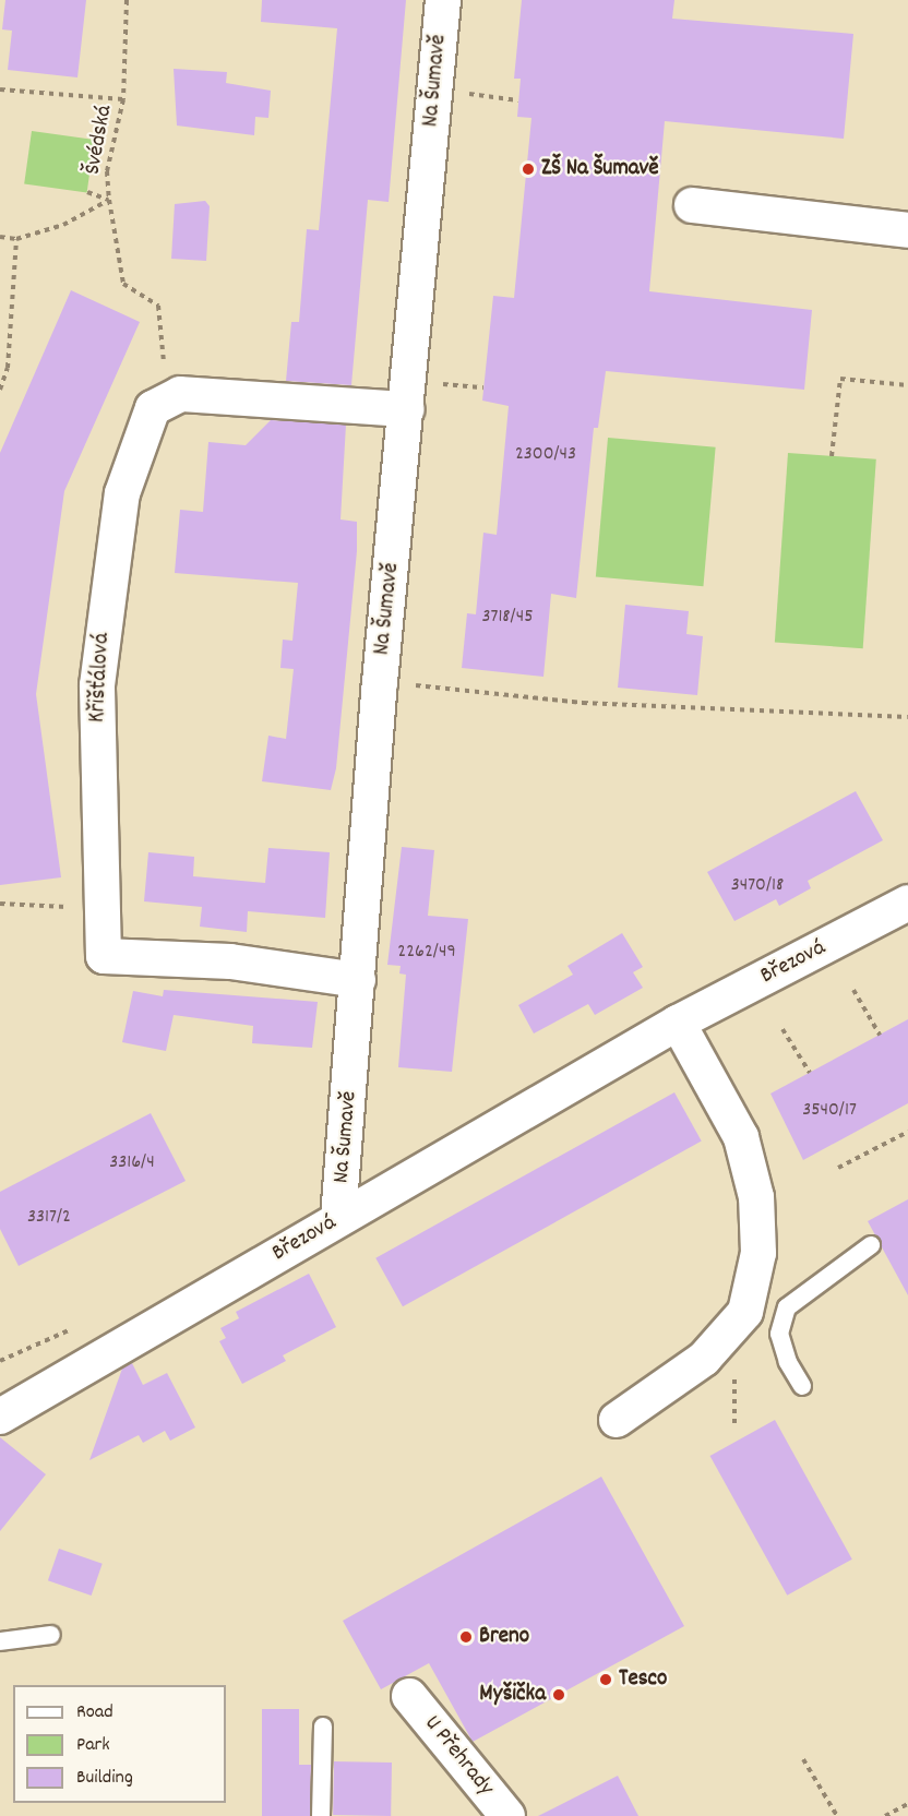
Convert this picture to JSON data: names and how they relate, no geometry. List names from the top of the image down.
{
  "streets": {
    "street": [
      "Na Šumavě",
      "Křišťálová",
      "Březová",
      "U Přehrady"
    ],
    "path": ["Švédská"]
  },
  "crossings": [
    ["Na Šumavě", "Křišťálová"],
    ["Na Šumavě", "Březová"],
    ["Švédská", "Křišťálová"]
  ],
  "places": [
    "ZŠ Na Šumavě",
    "Breno",
    "Tesco",
    "Myšička"
  ],
  "house_numbers": [
    "2300/43",
    "3718/45",
    "3470/18",
    "2262/49",
    "3540/17",
    "3316/4",
    "3317/2"
  ],
  "legend": ["Road", "Park", "Building"]
}
